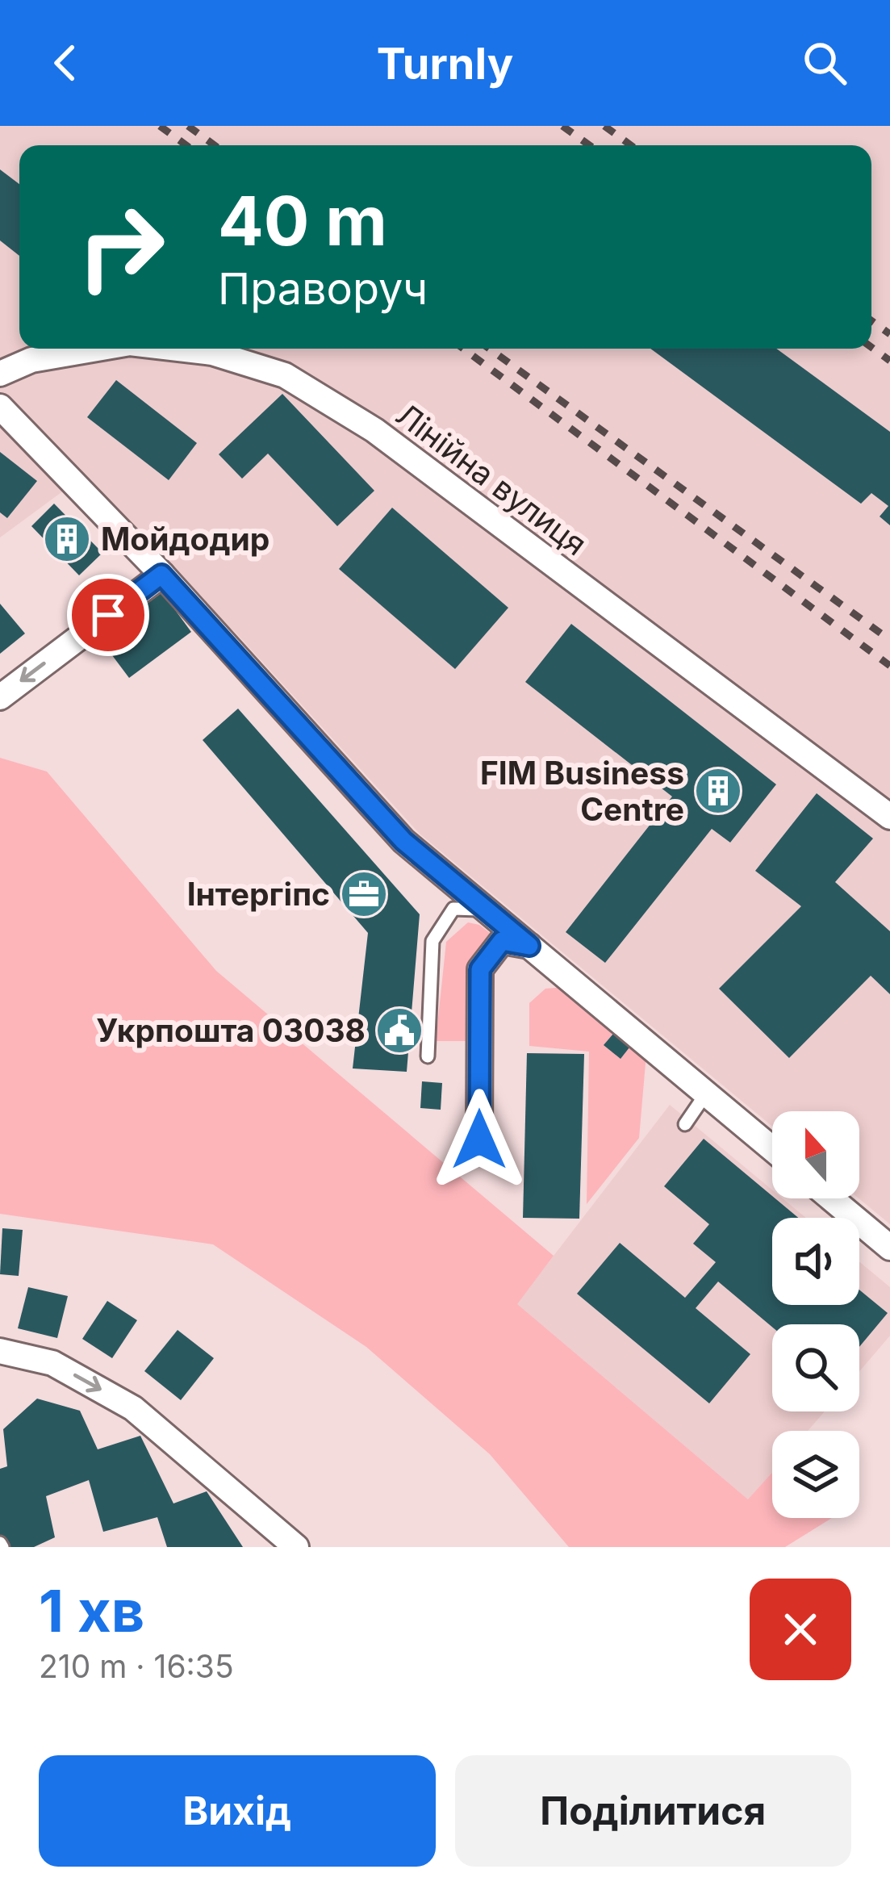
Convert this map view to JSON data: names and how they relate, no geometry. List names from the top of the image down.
{
  "streets": {
    "street": ["Лінійна вулиця"]
  },
  "places": {
    "building": ["Мойдодир", "FIM Business Centre"],
    "office": ["Інтергіпс"],
    "public building": ["Укрпошта 03038"]
  },
  "north": "top",
  "page": {
    "header": "Turnly",
    "turn": ["40 m", "Праворуч"],
    "heading": ["1 хв", "210 m · 16:35"],
    "buttons": ["Вихід", "Поділитися"]
  }
}
